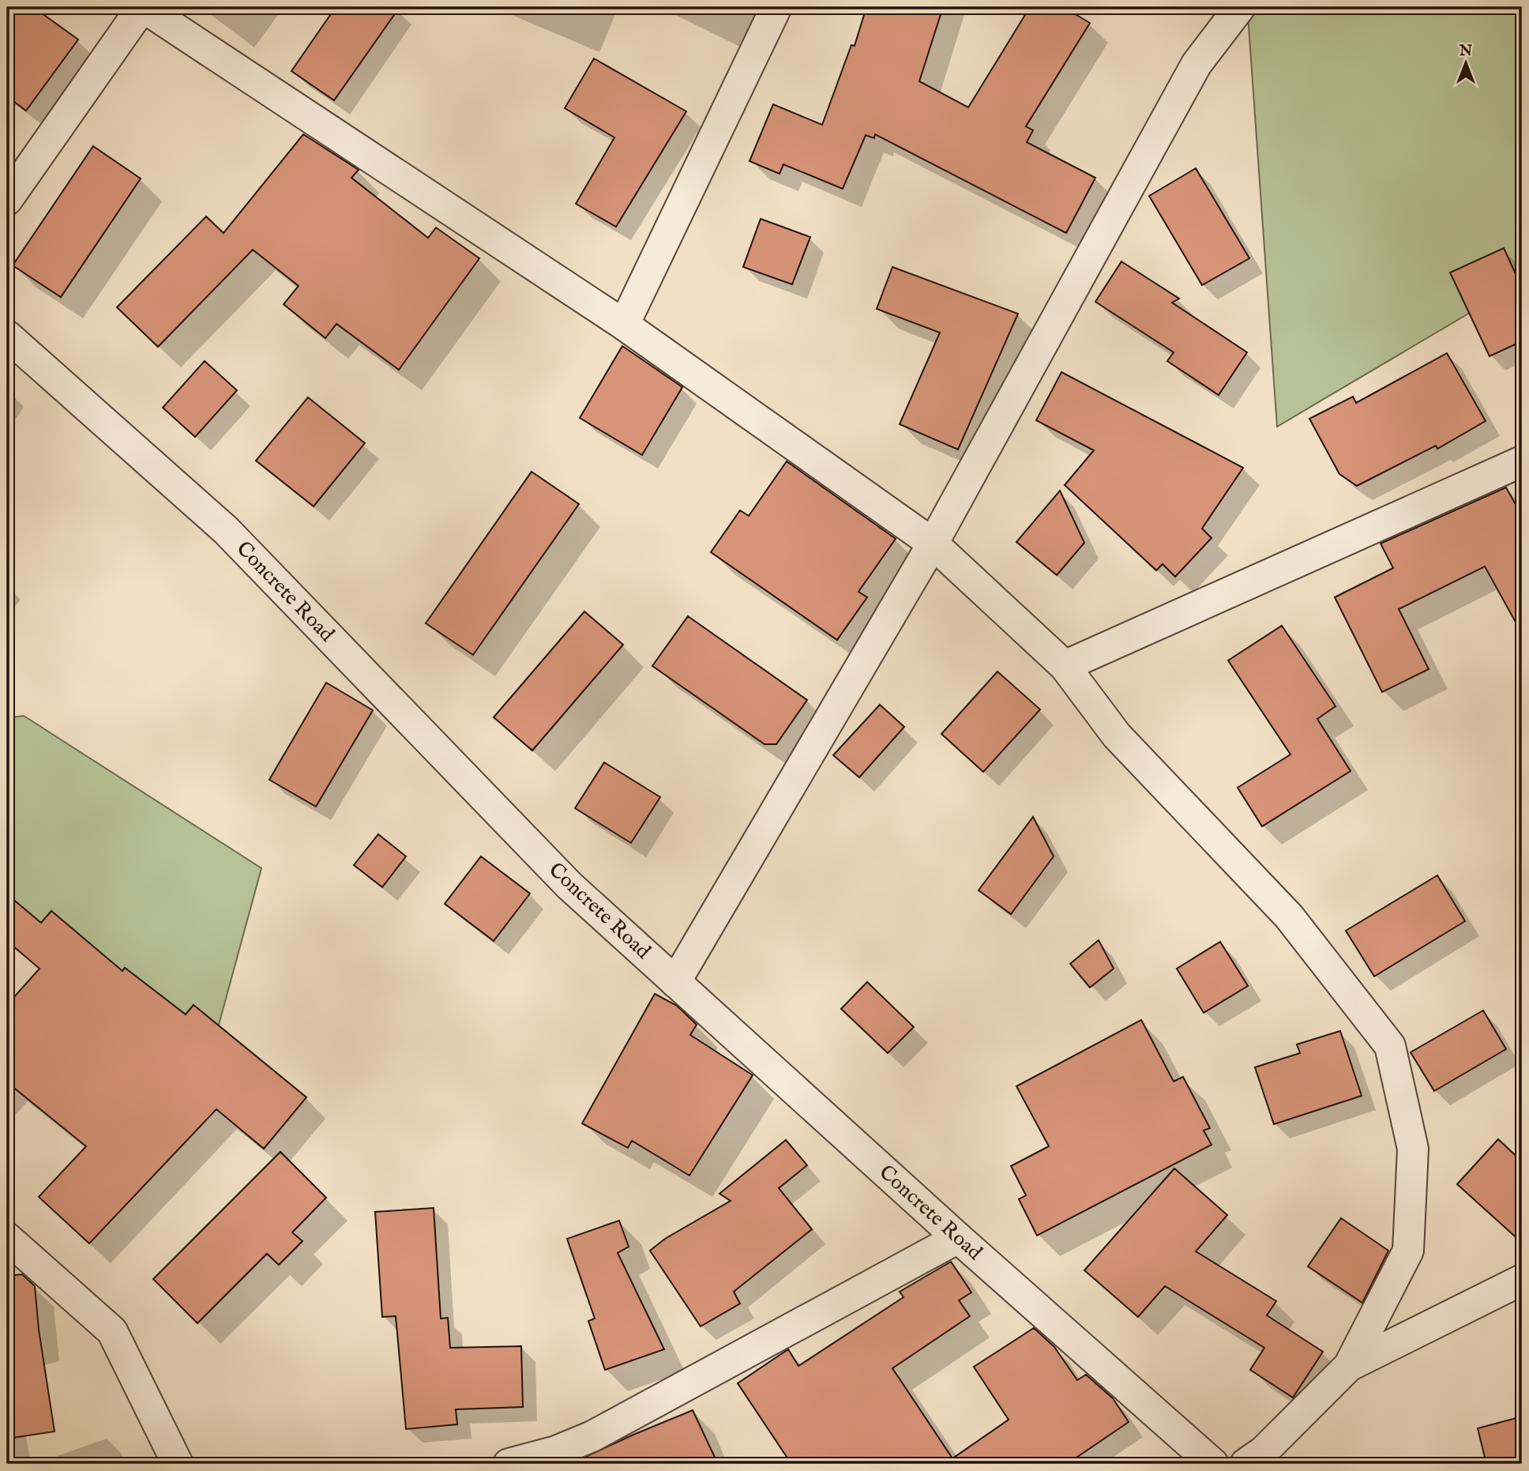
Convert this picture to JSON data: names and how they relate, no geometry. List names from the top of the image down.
{
  "streets": {
    "street": ["Concrete Road"]
  },
  "north": "top"
}
